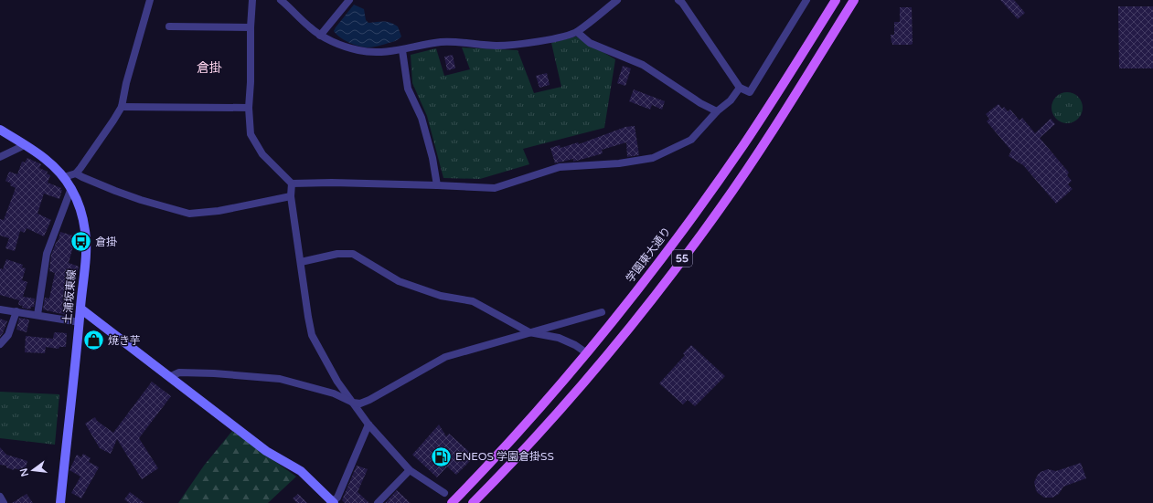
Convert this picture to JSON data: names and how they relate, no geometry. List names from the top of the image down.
{
  "streets": {
    "main road": ["学園東大通り", "55", "土浦坂東線"]
  },
  "districts": ["倉掛"],
  "places": {
    "bus stop": ["倉掛"],
    "shop": ["焼き芋"],
    "fuel station": ["ENEOS 学園倉掛SS"]
  },
  "north": "left"
}
